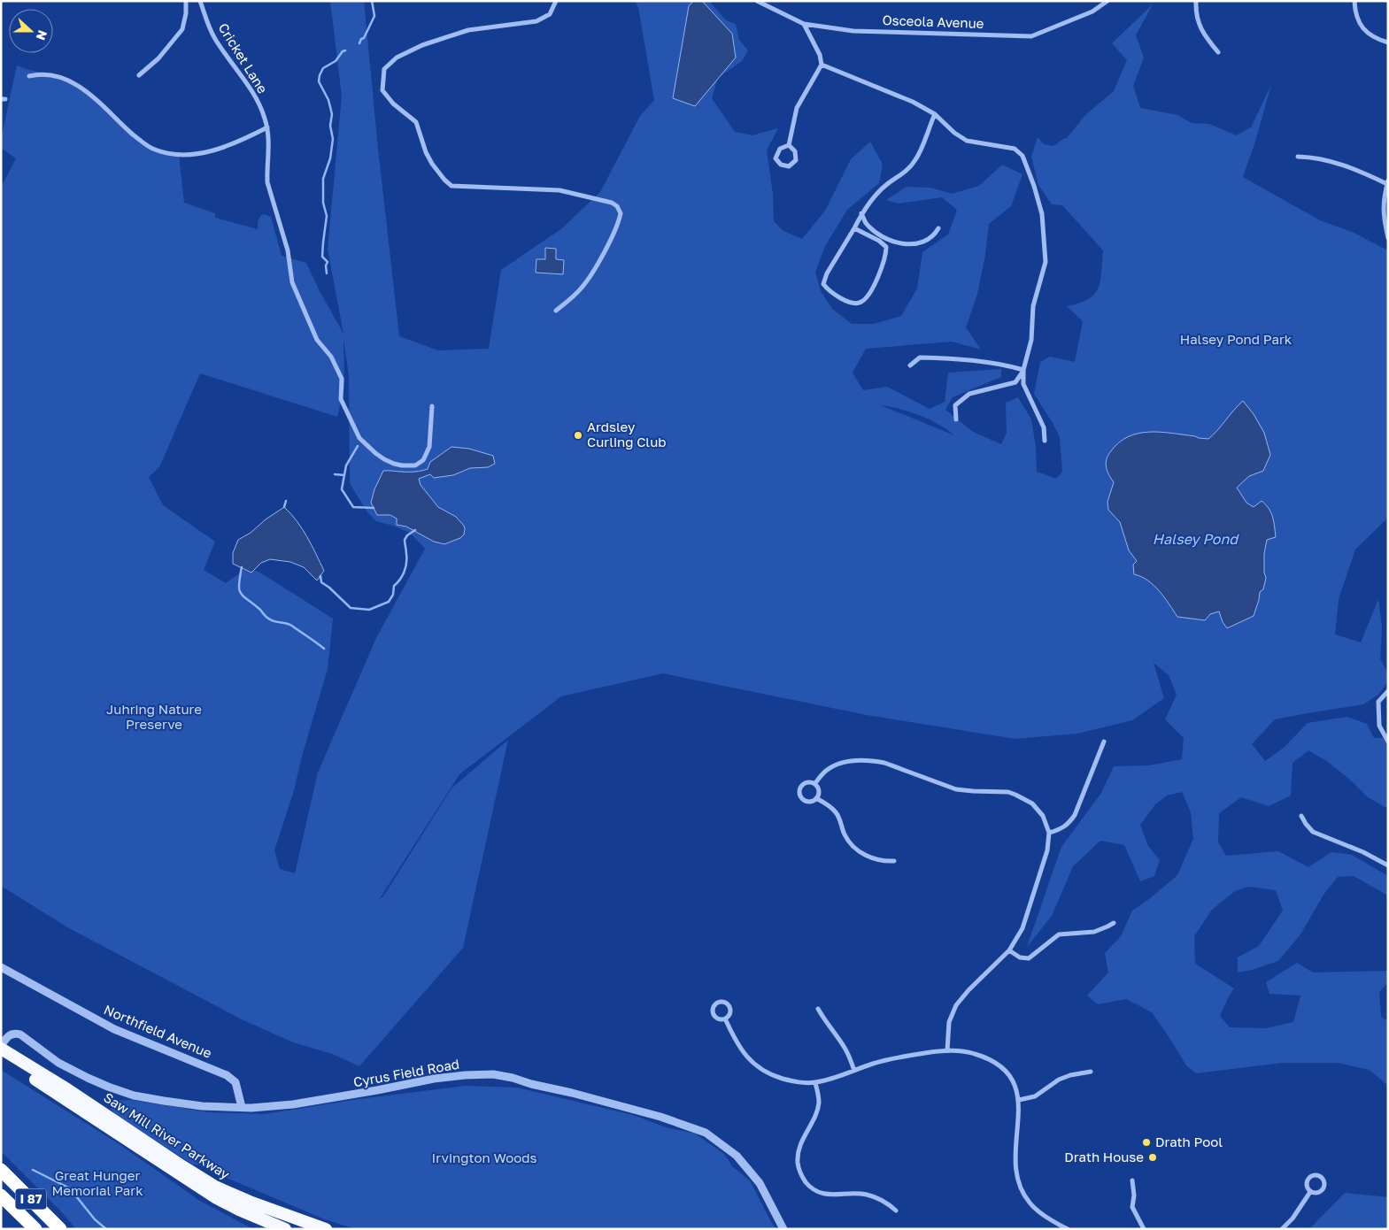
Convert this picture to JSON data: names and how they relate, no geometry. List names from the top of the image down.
{
  "streets": {
    "highway": ["Saw Mill River Parkway", "I 87"],
    "street": [
      "Osceola Avenue",
      "Cricket Lane",
      "Northfield Avenue",
      "Cyrus Field Road"
    ]
  },
  "crossings": [
    ["Northfield Avenue", "Cyrus Field Road"],
    ["Cyrus Field Road", "Saw Mill River Parkway"]
  ],
  "water": ["Halsey Pond"],
  "parks": [
    "Halsey Pond Park",
    "Juhring Nature Preserve",
    "Irvington Woods",
    "Great Hunger Memorial Park"
  ],
  "places": ["Ardsley Curling Club", "Drath Pool", "Drath House"],
  "north": "right"
}
